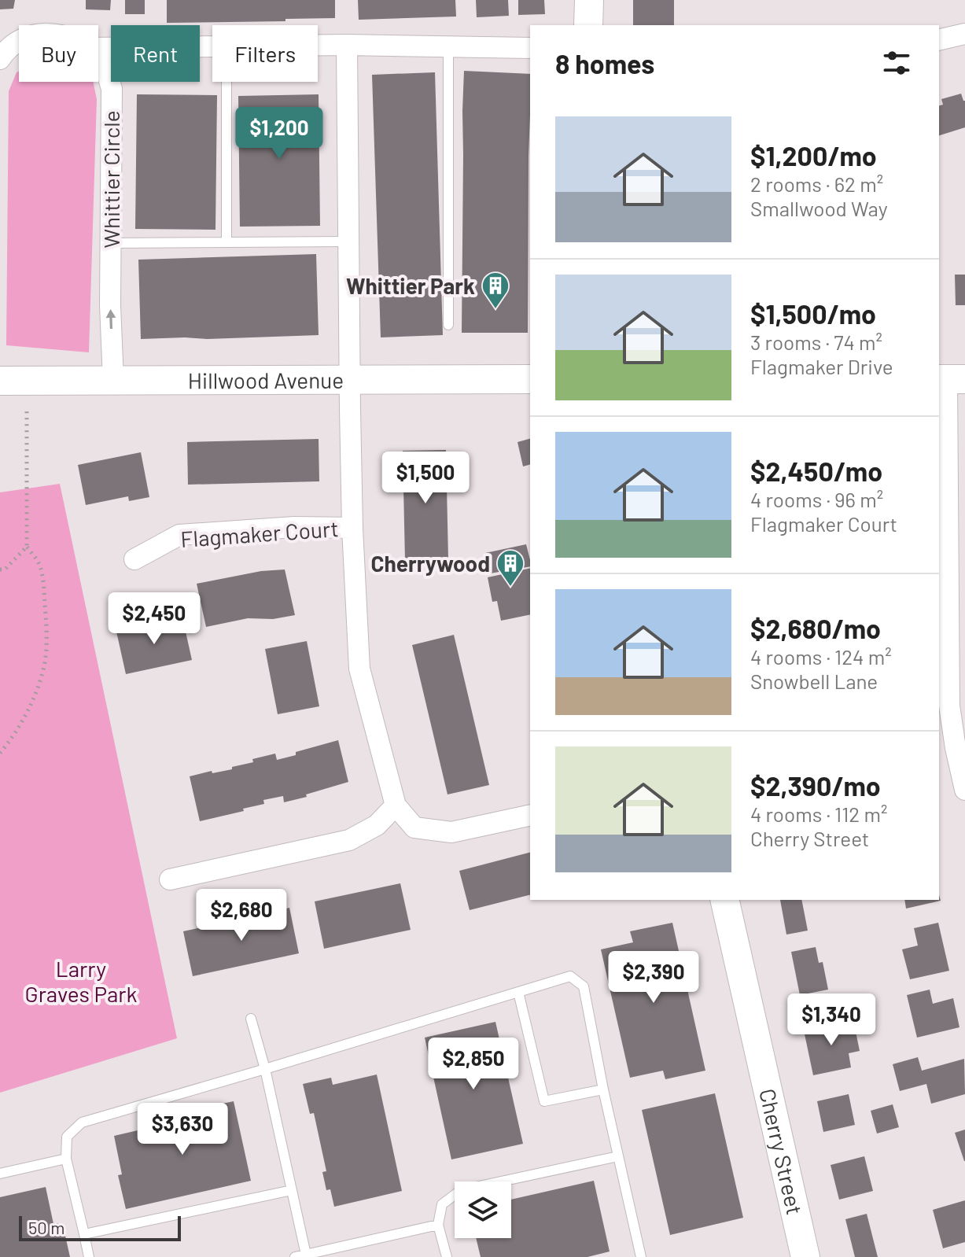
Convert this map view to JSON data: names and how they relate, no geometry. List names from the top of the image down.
{
  "streets": {
    "main road": ["Hillwood Avenue", "Cherry Street"],
    "street": ["Whittier Circle", "Flagmaker Court"]
  },
  "crossings": [
    ["Whittier Circle", "Hillwood Avenue"]
  ],
  "one_way": ["Whittier Circle"],
  "parks": ["Larry Graves Park"],
  "places": {
    "building": ["Whittier Park", "Cherrywood"]
  },
  "scale_bar": "50 m",
  "page": {
    "chip": ["Buy", "Rent", "Filters"],
    "heading": "8 homes",
    "list": [
      {
        "name": "$1,200/mo",
        "note": "2 rooms · 62 m² · Smallwood Way"
      },
      {
        "name": "$1,500/mo",
        "note": "3 rooms · 74 m² · Flagmaker Drive"
      },
      {
        "name": "$2,450/mo",
        "note": "4 rooms · 96 m² · Flagmaker Court"
      },
      {
        "name": "$2,680/mo",
        "note": "4 rooms · 124 m² · Snowbell Lane"
      },
      {
        "name": "$2,390/mo",
        "note": "4 rooms · 112 m² · Cherry Street"
      }
    ],
    "price": [
      "$1,200",
      "$1,500",
      "$2,450",
      "$2,680",
      "$2,390",
      "$1,340",
      "$2,850",
      "$3,630"
    ],
    "scale": "50 m"
  }
}
